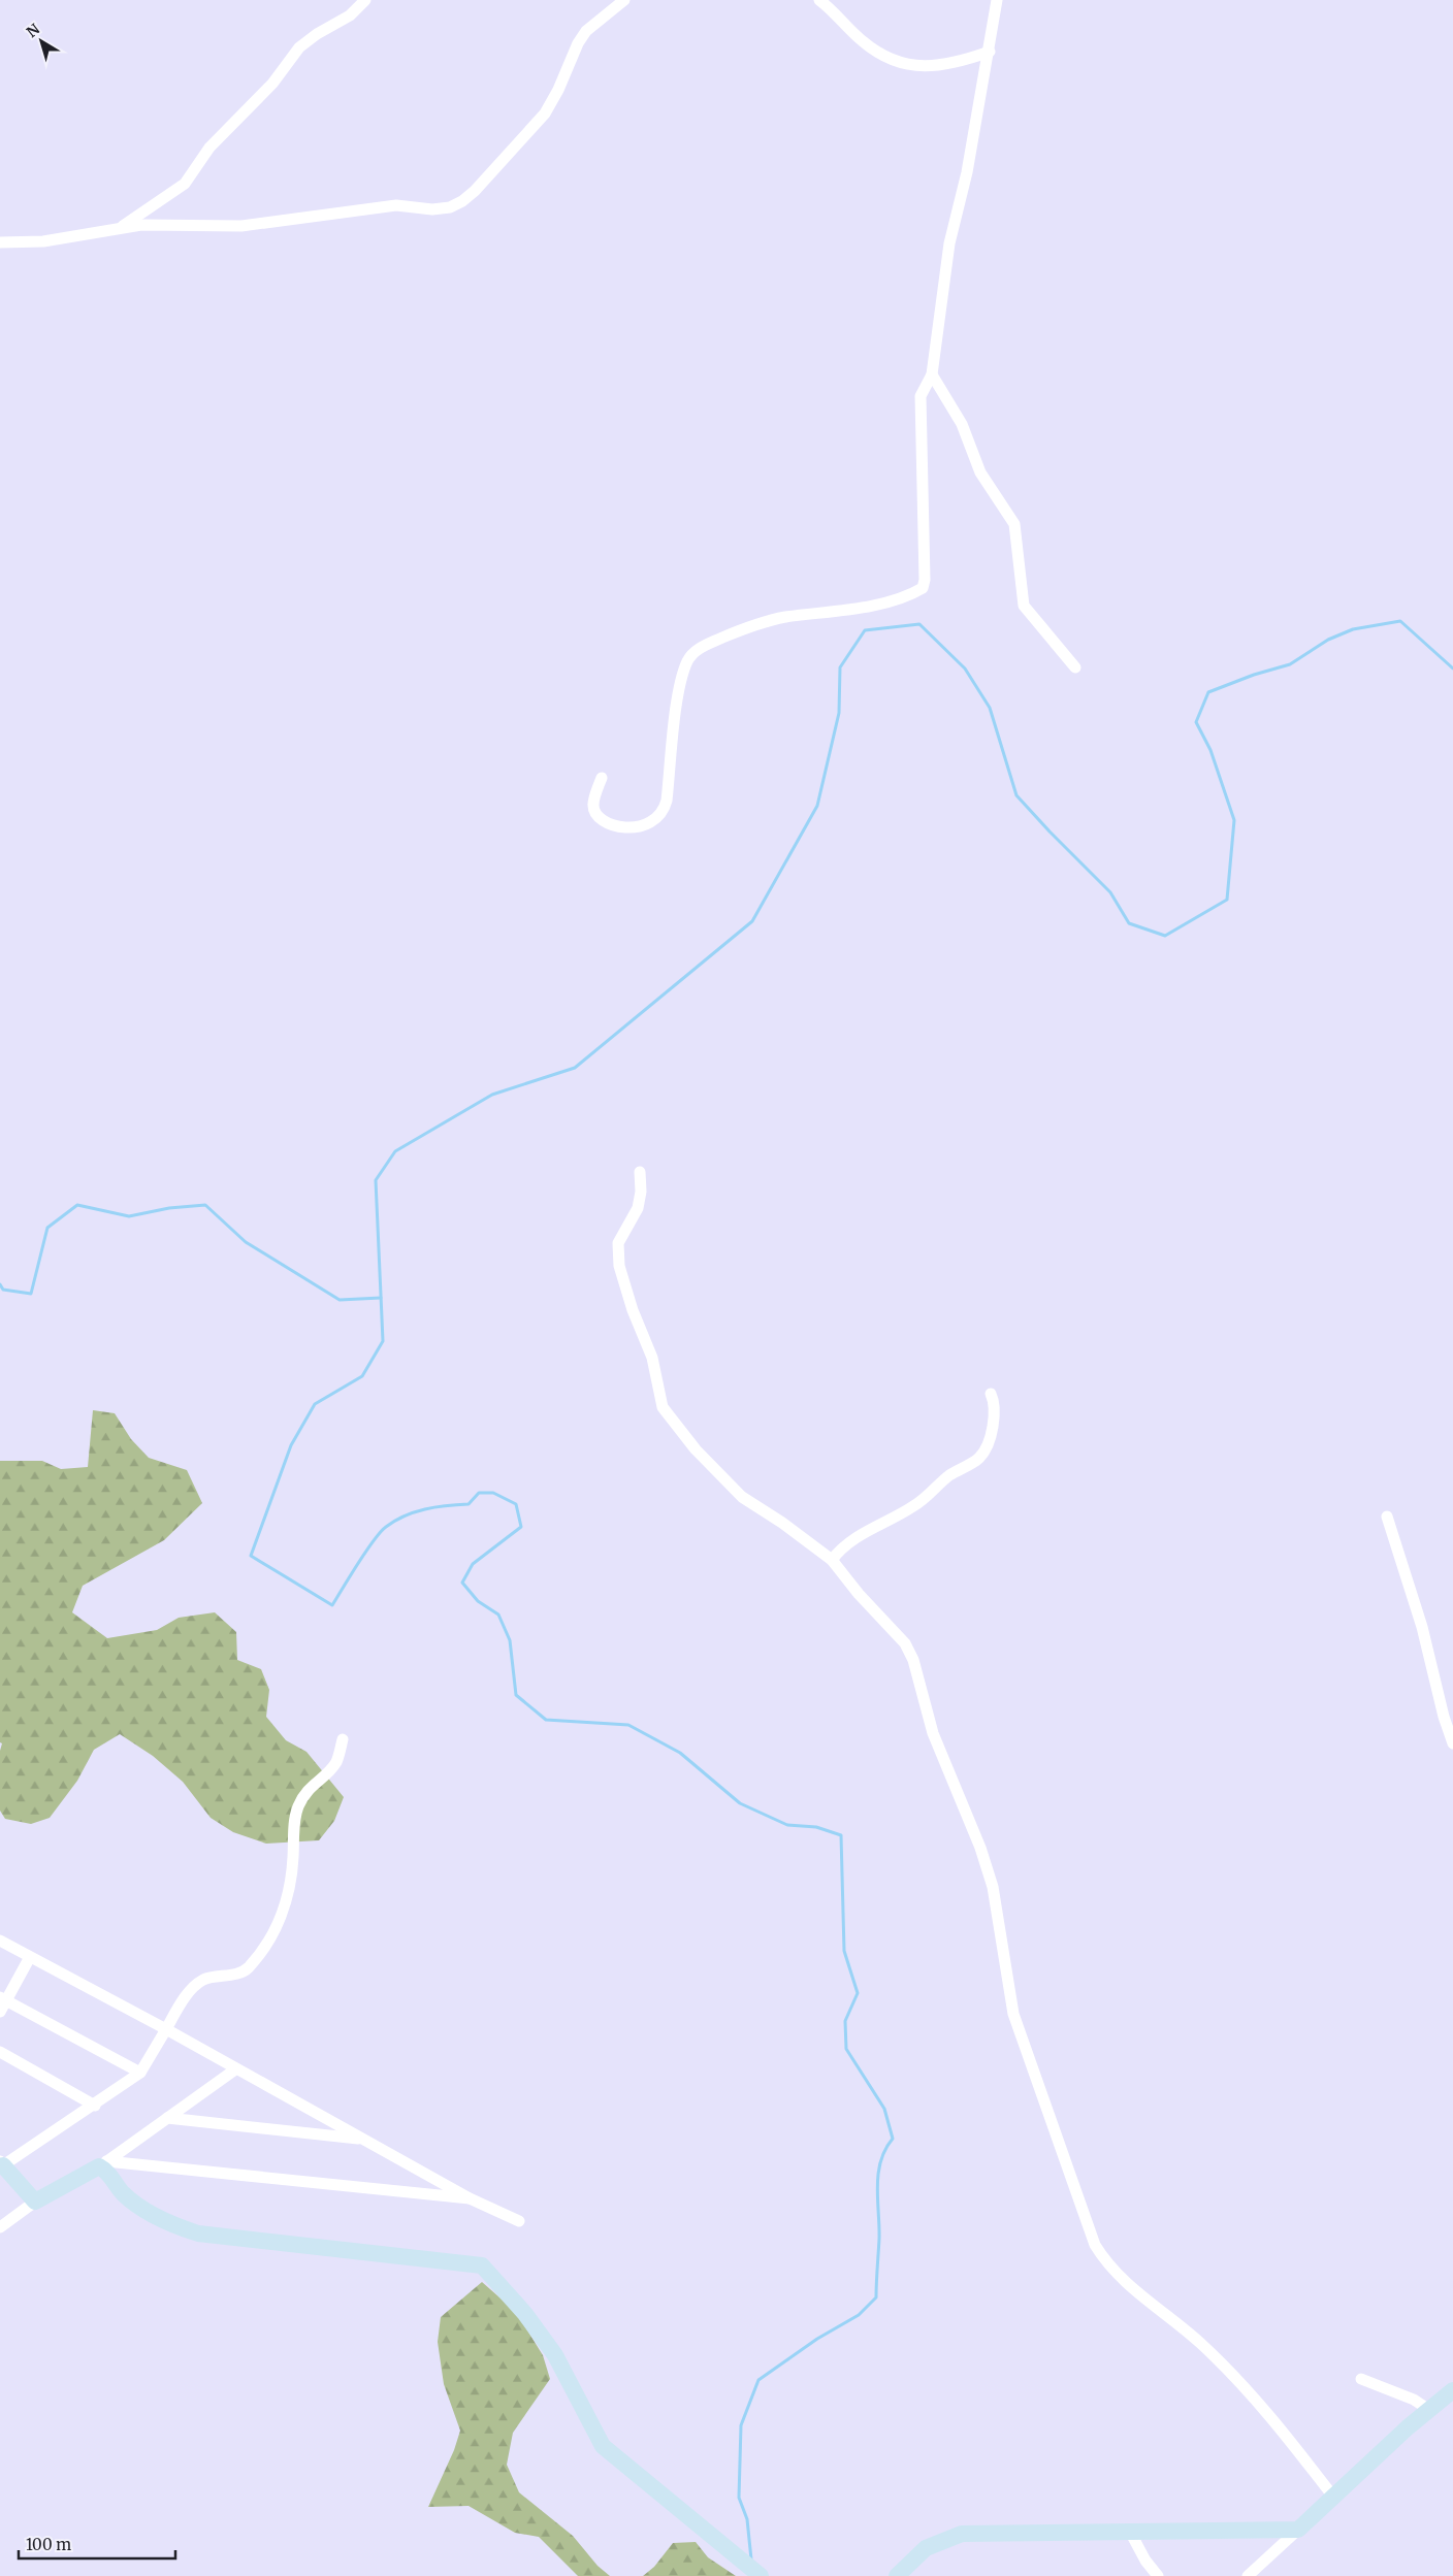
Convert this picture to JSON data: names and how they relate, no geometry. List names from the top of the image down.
{
  "scale_bar": "100 m",
  "north": "top left"
}
